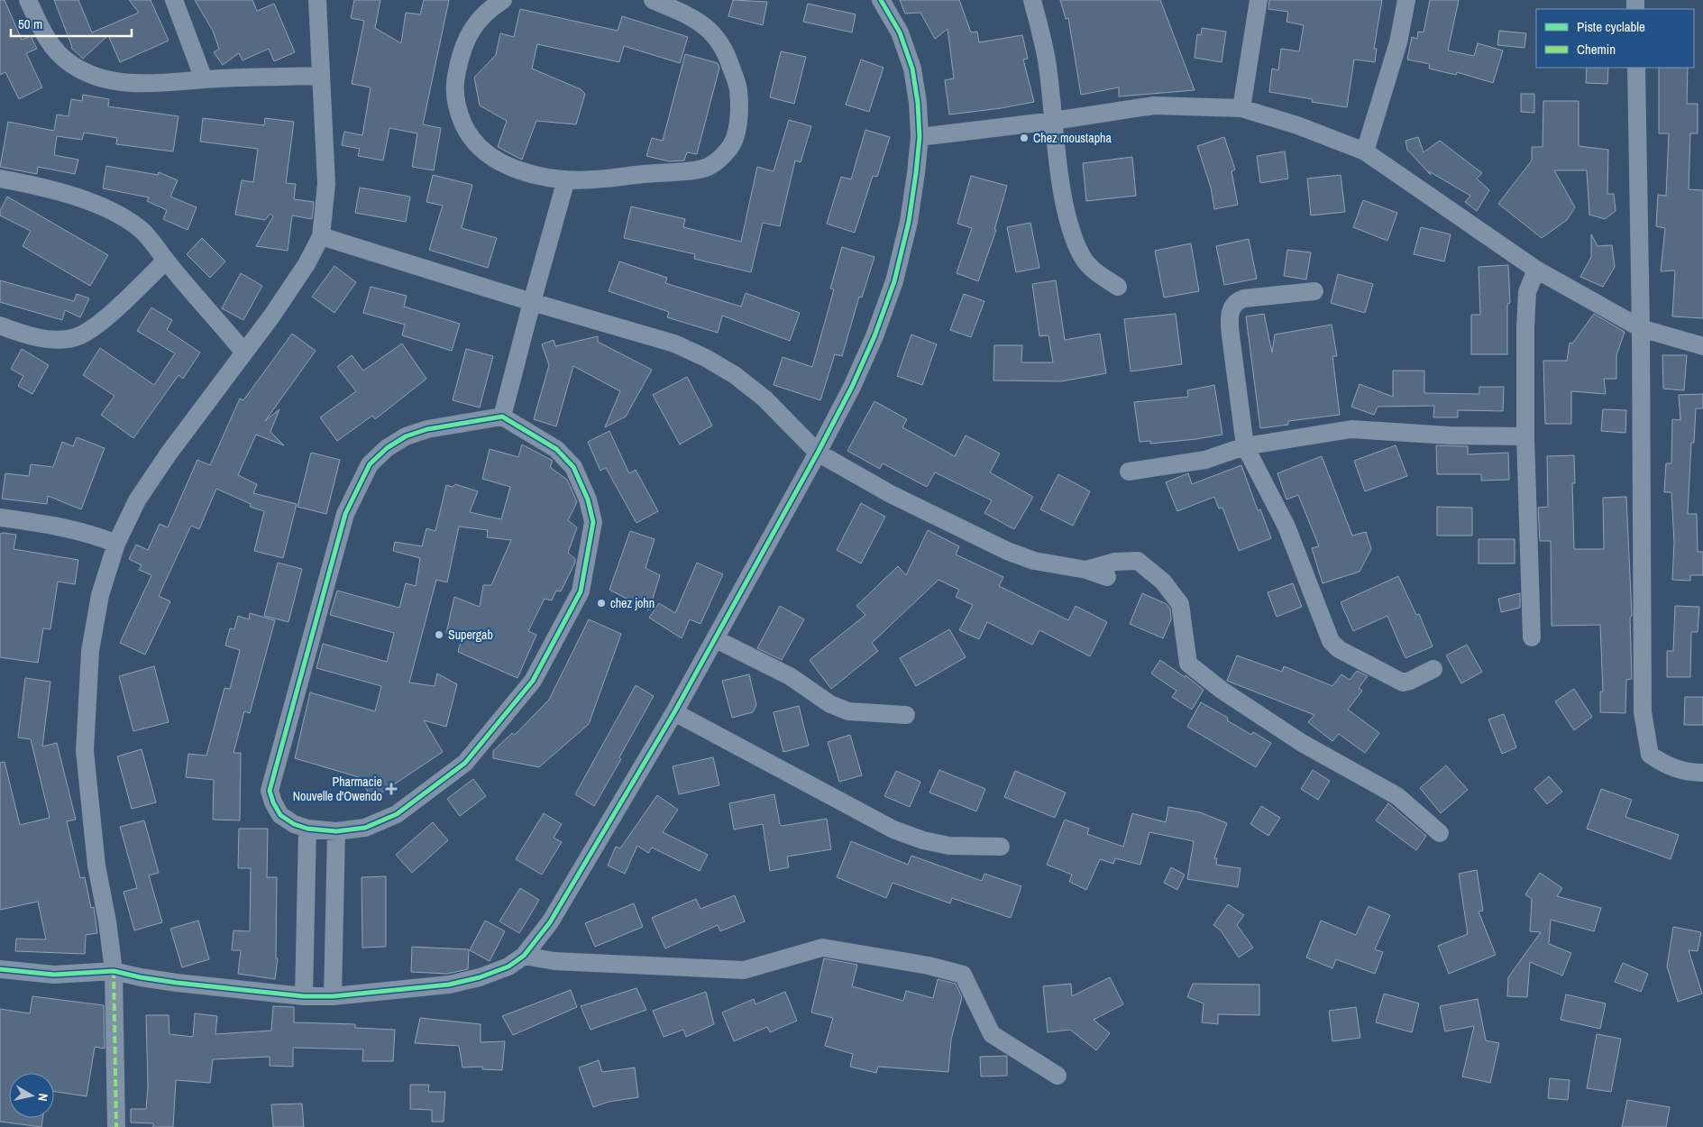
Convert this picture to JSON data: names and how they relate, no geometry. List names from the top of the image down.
{
  "places": {
    "other": ["Chez moustapha", "chez john", "Supergab"],
    "health": ["Pharmacie Nouvelle d'Owendo"]
  },
  "legend": ["Piste cyclable", "Chemin"],
  "scale_bar": "50 m",
  "north": "right"
}
